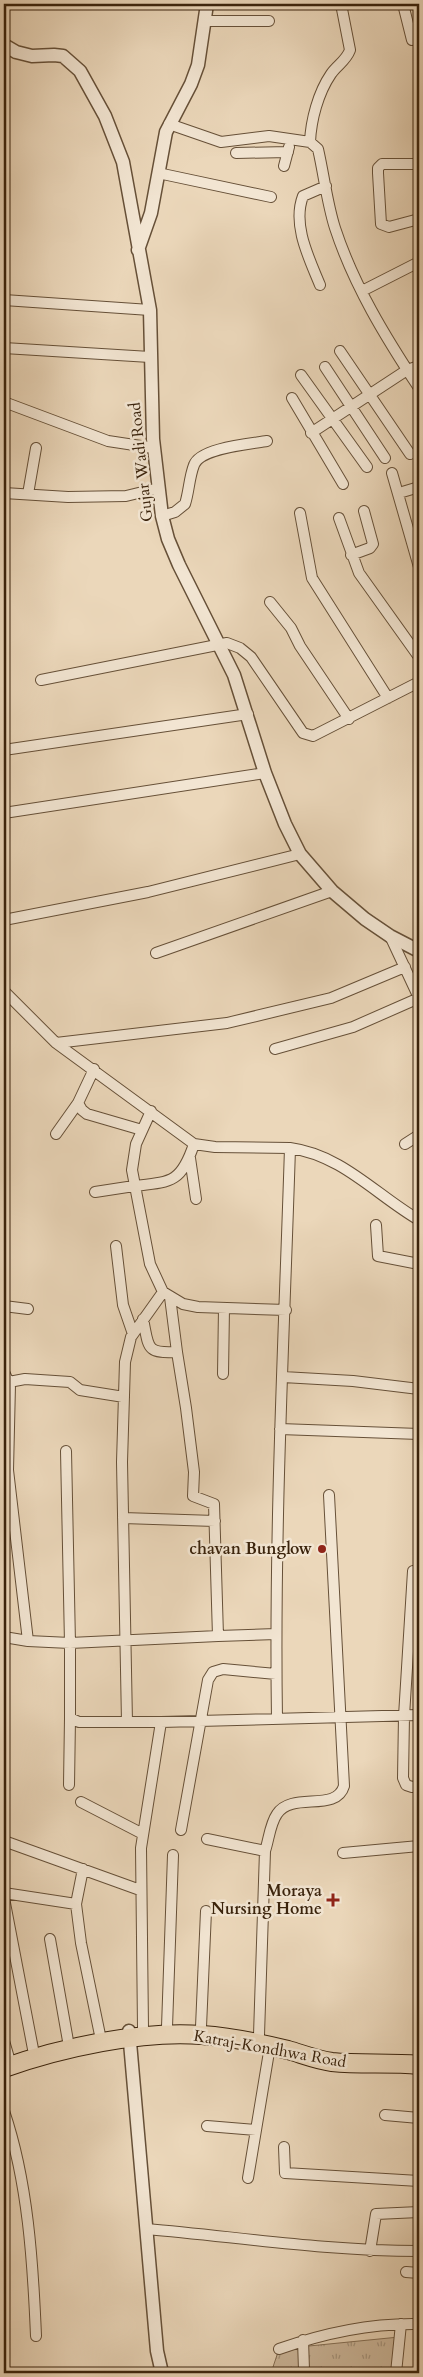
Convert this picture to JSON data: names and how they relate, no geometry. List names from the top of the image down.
{
  "streets": {
    "highway": ["Katraj-Kondhwa Road"],
    "street": ["Gujar Wadi Road"]
  },
  "places": {
    "other": ["chavan Bunglow"],
    "health": ["Moraya Nursing Home"]
  }
}
